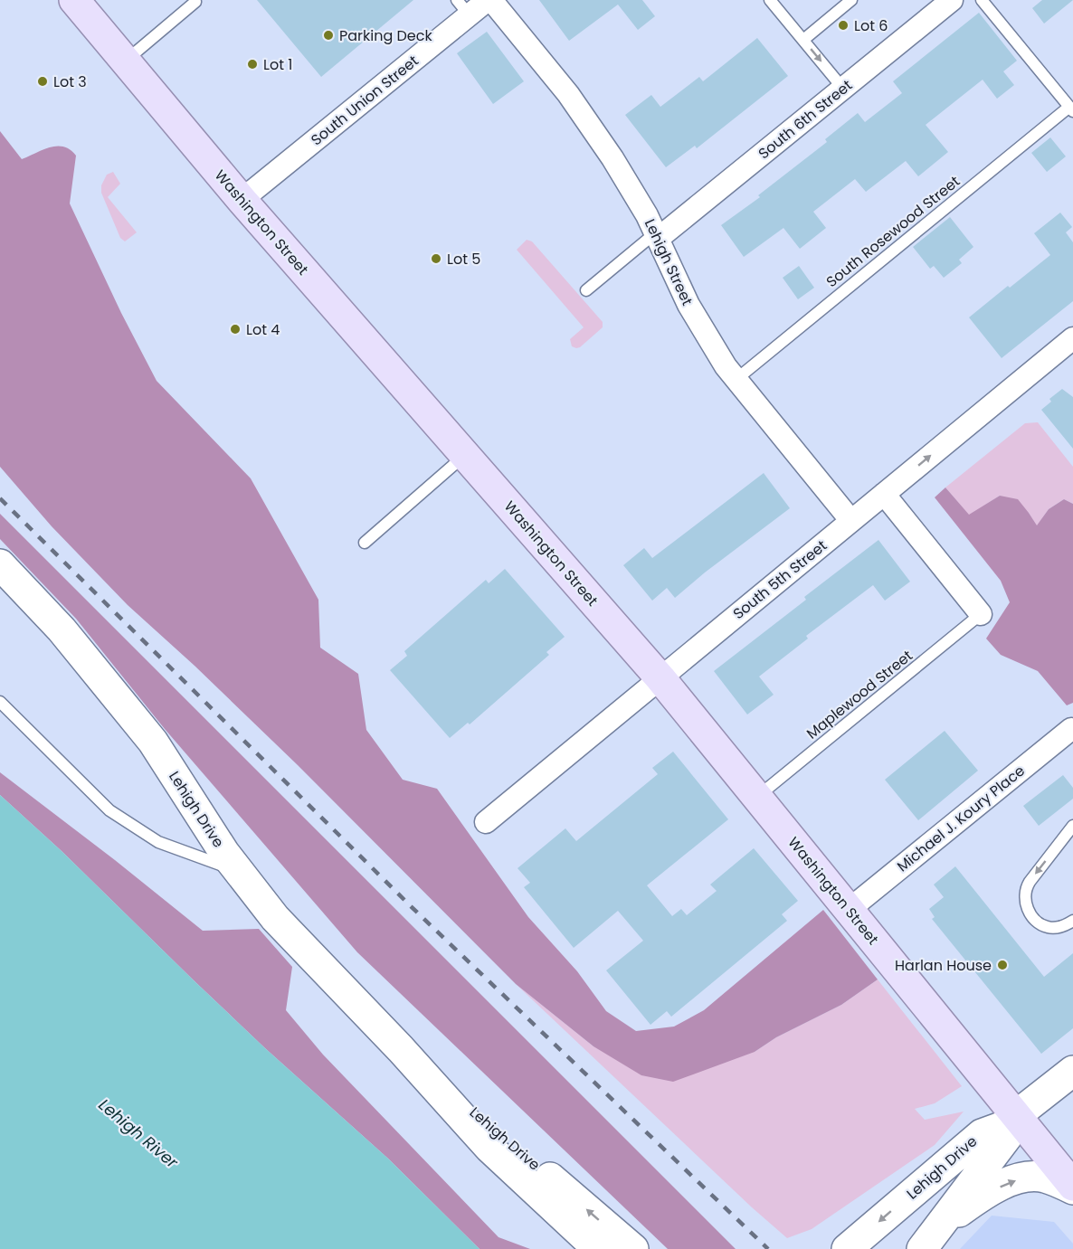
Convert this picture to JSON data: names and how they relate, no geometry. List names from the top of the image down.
{
  "streets": {
    "main road": ["Washington Street"],
    "street": [
      "South Union Street",
      "South 6th Street",
      "Lehigh Street",
      "South 5th Street",
      "Lehigh Drive",
      "Michael J. Koury Place"
    ],
    "lane": ["South Rosewood Street", "Maplewood Street"]
  },
  "crossings": [
    ["South Union Street", "Washington Street"],
    ["South Union Street", "Lehigh Street"],
    ["South 6th Street", "Lehigh Street"],
    ["Washington Street", "South 5th Street"],
    ["Washington Street", "Maplewood Street"],
    ["Washington Street", "Lehigh Drive"],
    ["Washington Street", "Michael J. Koury Place"],
    ["South Rosewood Street", "Lehigh Street"],
    ["Lehigh Street", "South 5th Street"]
  ],
  "water": ["Lehigh River"],
  "places": [
    "Lot 6",
    "Parking Deck",
    "Lot 1",
    "Lot 3",
    "Lot 5",
    "Lot 4",
    "Harlan House"
  ]
}
